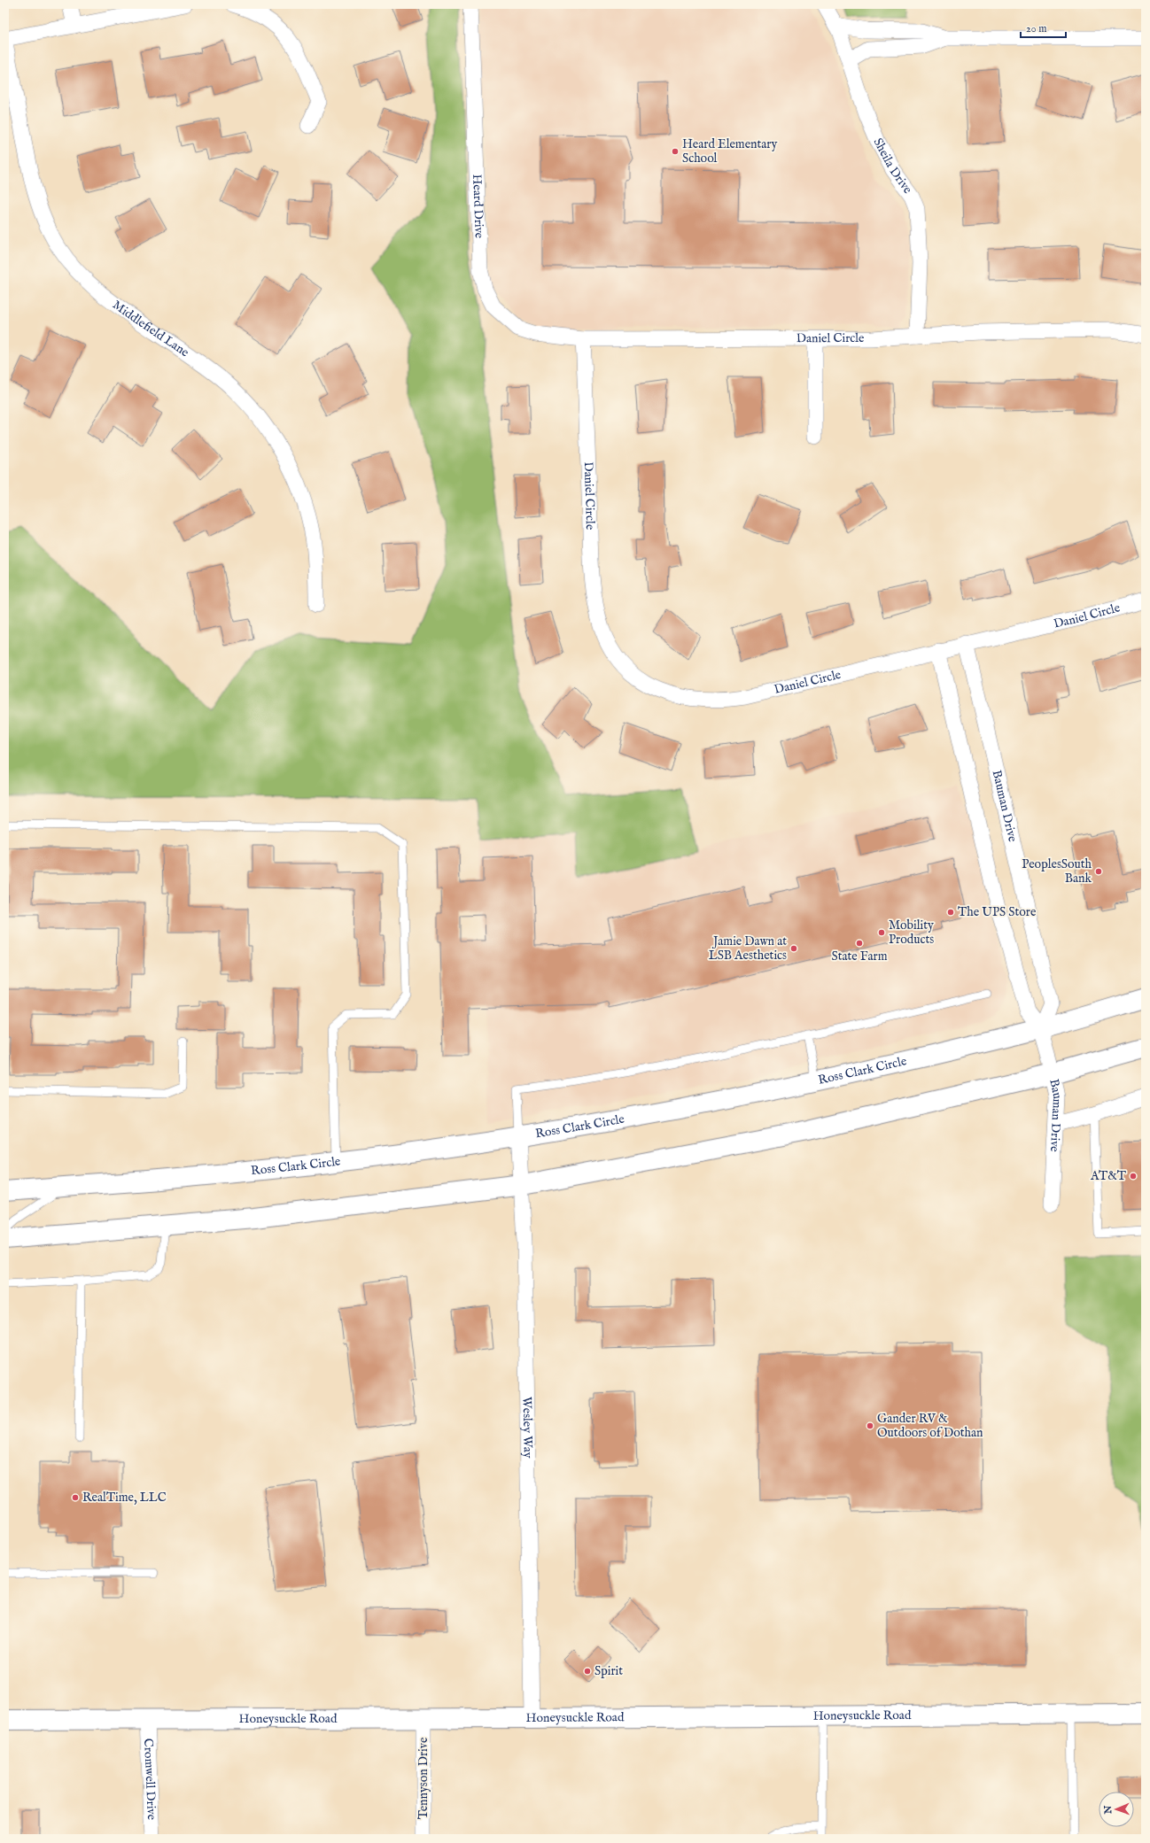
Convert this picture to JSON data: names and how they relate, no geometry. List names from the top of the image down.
{
  "streets": {
    "main road": ["Ross Clark Circle", "Honeysuckle Road"],
    "street": [
      "Sheila Drive",
      "Heard Drive",
      "Middlefield Lane",
      "Daniel Circle",
      "Bauman Drive",
      "Wesley Way",
      "Tennyson Drive",
      "Cromwell Drive"
    ]
  },
  "crossings": [
    ["Sheila Drive", "Daniel Circle"],
    ["Heard Drive", "Daniel Circle"],
    ["Daniel Circle", "Bauman Drive"],
    ["Bauman Drive", "Ross Clark Circle"],
    ["Ross Clark Circle", "Wesley Way"],
    ["Wesley Way", "Honeysuckle Road"],
    ["Honeysuckle Road", "Tennyson Drive"],
    ["Honeysuckle Road", "Cromwell Drive"]
  ],
  "places": [
    "Heard Elementary School",
    "PeoplesSouth Bank",
    "The UPS Store",
    "Mobility Products",
    "State Farm",
    "Jamie Dawn at LSB Aesthetics",
    "AT&T",
    "Gander RV & Outdoors of Dothan",
    "RealTime, LLC",
    "Spirit"
  ],
  "scale_bar": "20 m",
  "north": "left"
}
